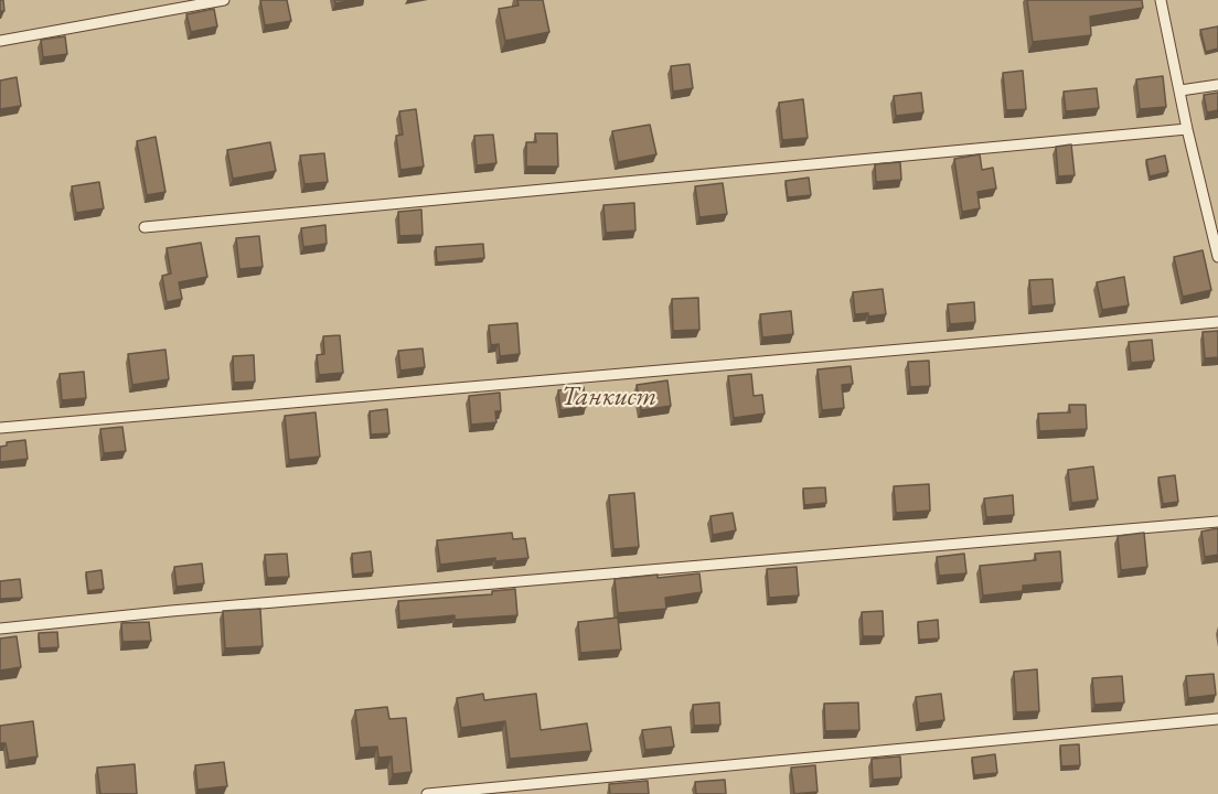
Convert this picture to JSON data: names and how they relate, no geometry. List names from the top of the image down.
{
  "parks": ["Танкист"]
}
